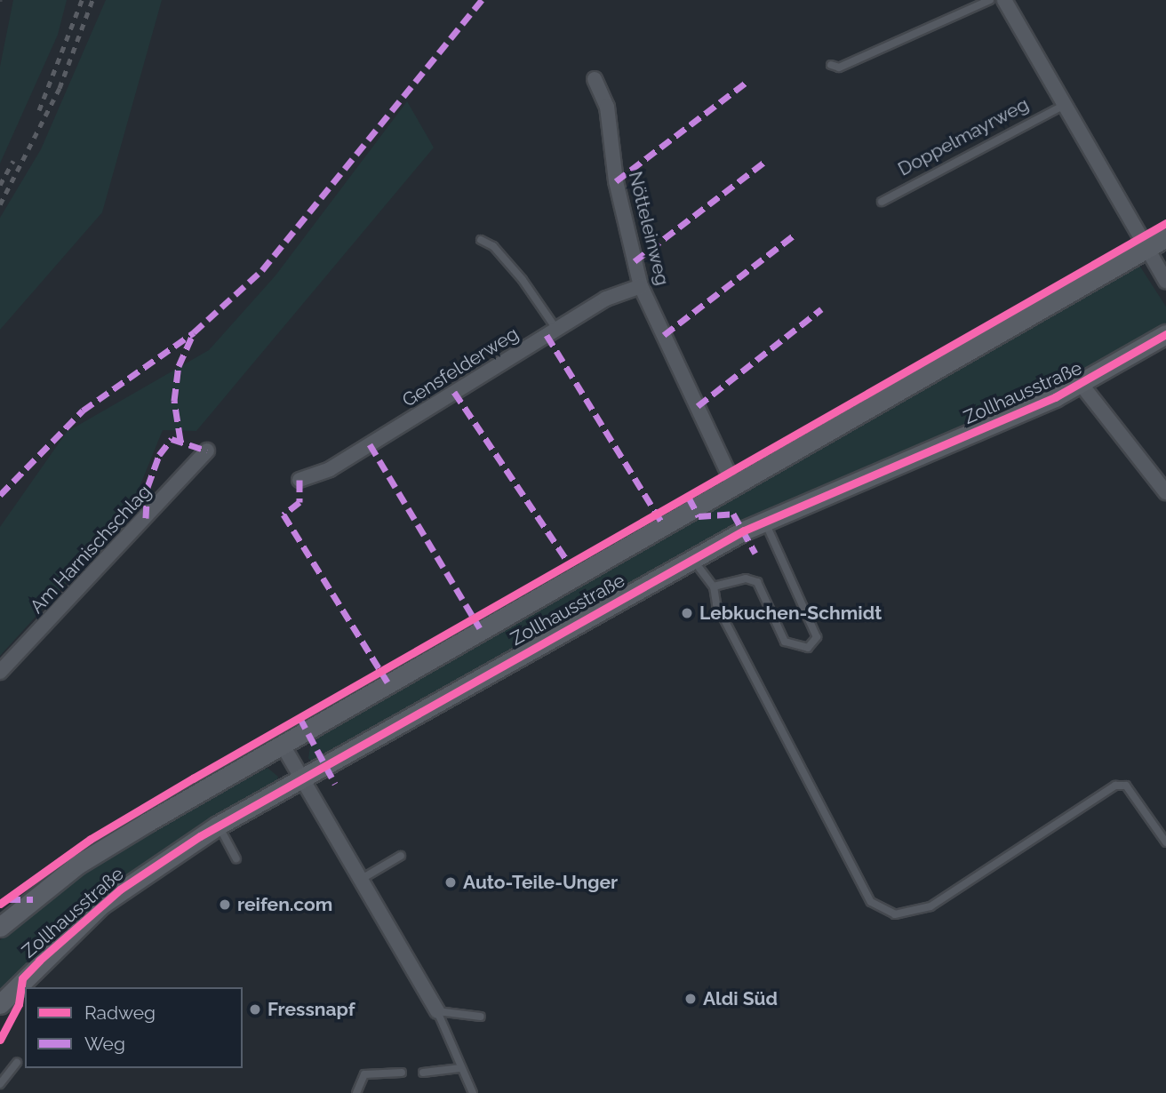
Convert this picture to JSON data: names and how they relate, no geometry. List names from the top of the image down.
{
  "streets": {
    "main road": ["Zollhausstraße"],
    "street": ["Nötteleinweg", "Gensfelderweg", "Am Harnischschlag"],
    "lane": ["Doppelmayrweg"]
  },
  "crossings": [
    ["Nötteleinweg", "Gensfelderweg"],
    ["Nötteleinweg", "Zollhausstraße"]
  ],
  "places": [
    "Lebkuchen-Schmidt",
    "Auto-Teile-Unger",
    "reifen.com",
    "Aldi Süd",
    "Fressnapf"
  ],
  "legend": ["Radweg", "Weg"]
}
